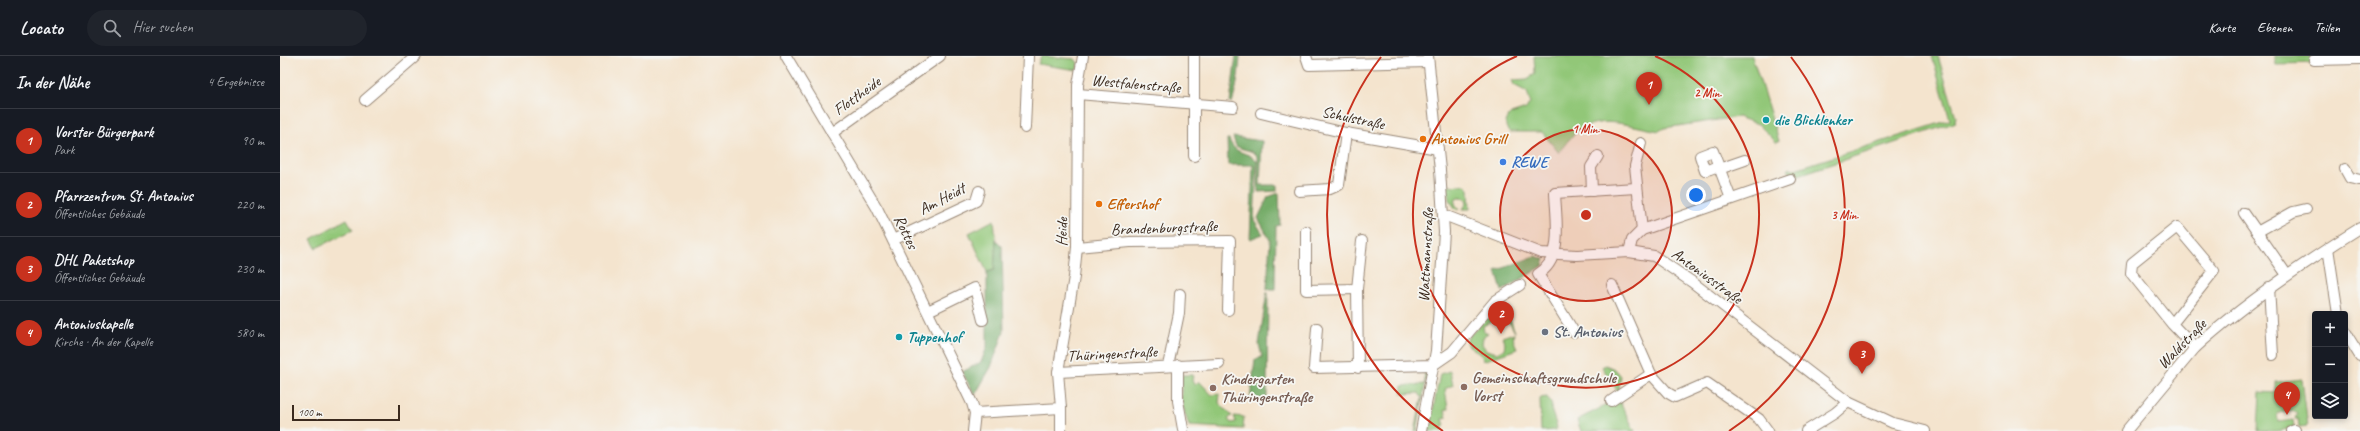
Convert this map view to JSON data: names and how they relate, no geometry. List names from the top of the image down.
{
  "streets": {
    "street": [
      "Westfalenstraße",
      "Flottheide",
      "Schulstraße",
      "Am Heidt",
      "Brandenburgstraße",
      "Rottes",
      "Heide",
      "Wattmannstraße",
      "Antoniusstraße",
      "Waldstraße",
      "Thüringenstraße"
    ]
  },
  "crossings": [
    ["Westfalenstraße", "Heide"],
    ["Flottheide", "Rottes"],
    ["Schulstraße", "Wattmannstraße"],
    ["Am Heidt", "Rottes"],
    ["Brandenburgstraße", "Heide"],
    ["Heide", "Thüringenstraße"],
    ["Wattmannstraße", "Antoniusstraße"]
  ],
  "places": [
    "die Blicklenker",
    "Antonius Grill",
    "REWE",
    "Effershof",
    "St. Antonius",
    "Tuppenhof",
    "Gemeinschaftsgrundschule Vorst",
    "Kindergarten Thüringenstraße"
  ],
  "scale_bar": "100 m",
  "page": {
    "header": "Locato",
    "search": "Hier suchen",
    "nav": ["Karte", "Ebenen", "Teilen"],
    "heading": ["In der Nähe", "4 Ergebnisse"],
    "pins": [
      "1",
      "2",
      "3",
      "4"
    ],
    "list": [
      {
        "mark": "1",
        "name": "Vorster Bürgerpark",
        "note": "Park",
        "value": "90 m"
      },
      {
        "mark": "2",
        "name": "Pfarrzentrum St. Antonius",
        "note": "Öffentliches Gebäude",
        "value": "220 m"
      },
      {
        "mark": "3",
        "name": "DHL Paketshop",
        "note": "Öffentliches Gebäude",
        "value": "230 m"
      },
      {
        "mark": "4",
        "name": "Antoniuskapelle",
        "note": "Kirche · An der Kapelle",
        "value": "580 m"
      }
    ],
    "map_buttons": ["+", "−"],
    "scale": "100 m"
  },
  "rings": ["2 Min.", "1 Min.", "3 Min."]
}
